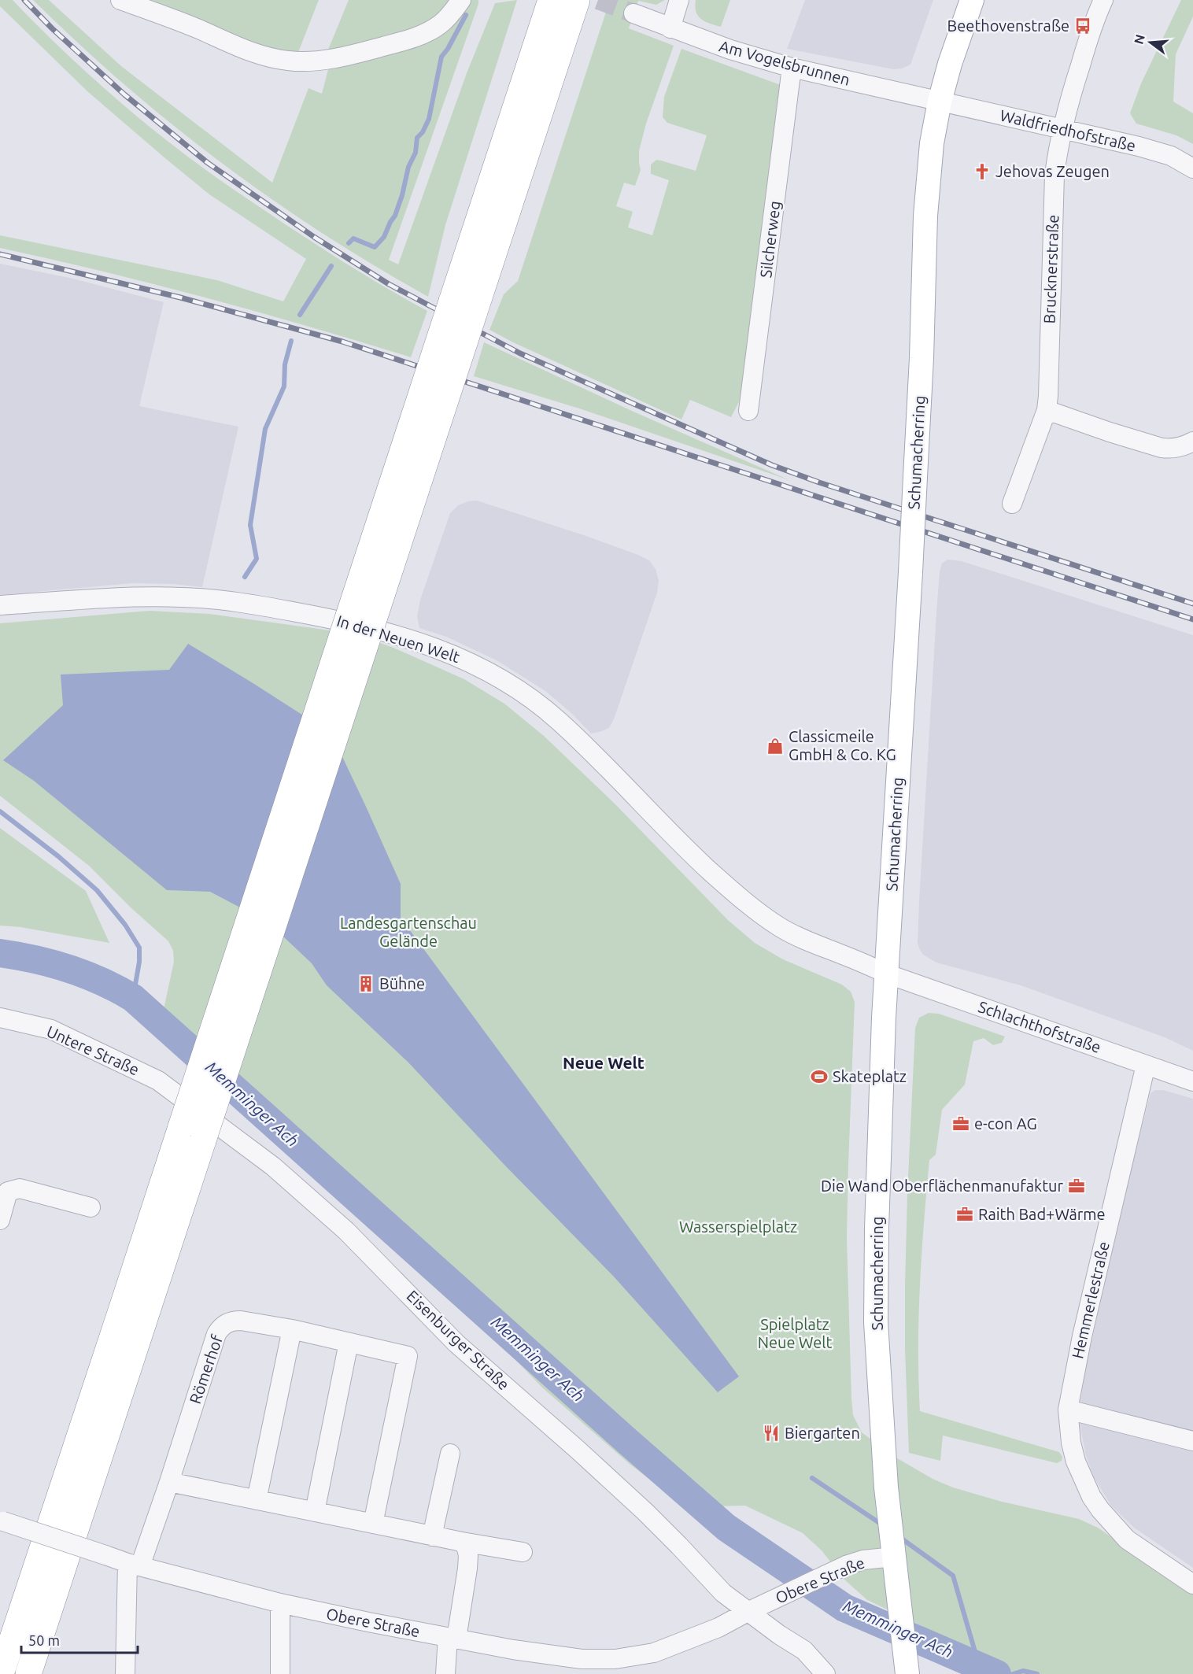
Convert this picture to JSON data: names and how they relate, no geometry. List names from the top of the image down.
{
  "streets": {
    "main road": ["Schumacherring"],
    "street": [
      "Am Vogelsbrunnen",
      "Waldfriedhofstraße",
      "Silcherweg",
      "Brucknerstraße",
      "In der Neuen Welt",
      "Schlachthofstraße",
      "Untere Straße",
      "Hemmerlestraße",
      "Eisenburger Straße",
      "Römerhof",
      "Obere Straße"
    ]
  },
  "crossings": [
    ["Am Vogelsbrunnen", "Waldfriedhofstraße"],
    ["Am Vogelsbrunnen", "Silcherweg"],
    ["Am Vogelsbrunnen", "Schumacherring"],
    ["Waldfriedhofstraße", "Brucknerstraße"],
    ["Waldfriedhofstraße", "Schumacherring"],
    ["Schumacherring", "In der Neuen Welt"],
    ["Schumacherring", "Schlachthofstraße"],
    ["Schumacherring", "Obere Straße"],
    ["In der Neuen Welt", "Schlachthofstraße"],
    ["Schlachthofstraße", "Hemmerlestraße"],
    ["Untere Straße", "Eisenburger Straße"],
    ["Eisenburger Straße", "Obere Straße"],
    ["Römerhof", "Obere Straße"]
  ],
  "districts": ["Neue Welt"],
  "water": ["Memminger Ach"],
  "parks": ["Landesgartenschau Gelände", "Wasserspielplatz", "Spielplatz Neue Welt"],
  "places": {
    "bus stop": ["Beethovenstraße"],
    "church": ["Jehovas Zeugen"],
    "shop": ["Classicmeile GmbH & Co. KG"],
    "building": ["Bühne"],
    "sports": ["Skateplatz"],
    "office": ["e-con AG", "Die Wand Oberflächenmanufaktur", "Raith Bad+Wärme"],
    "restaurant": ["Biergarten"]
  },
  "scale_bar": "50 m",
  "north": "left"
}
